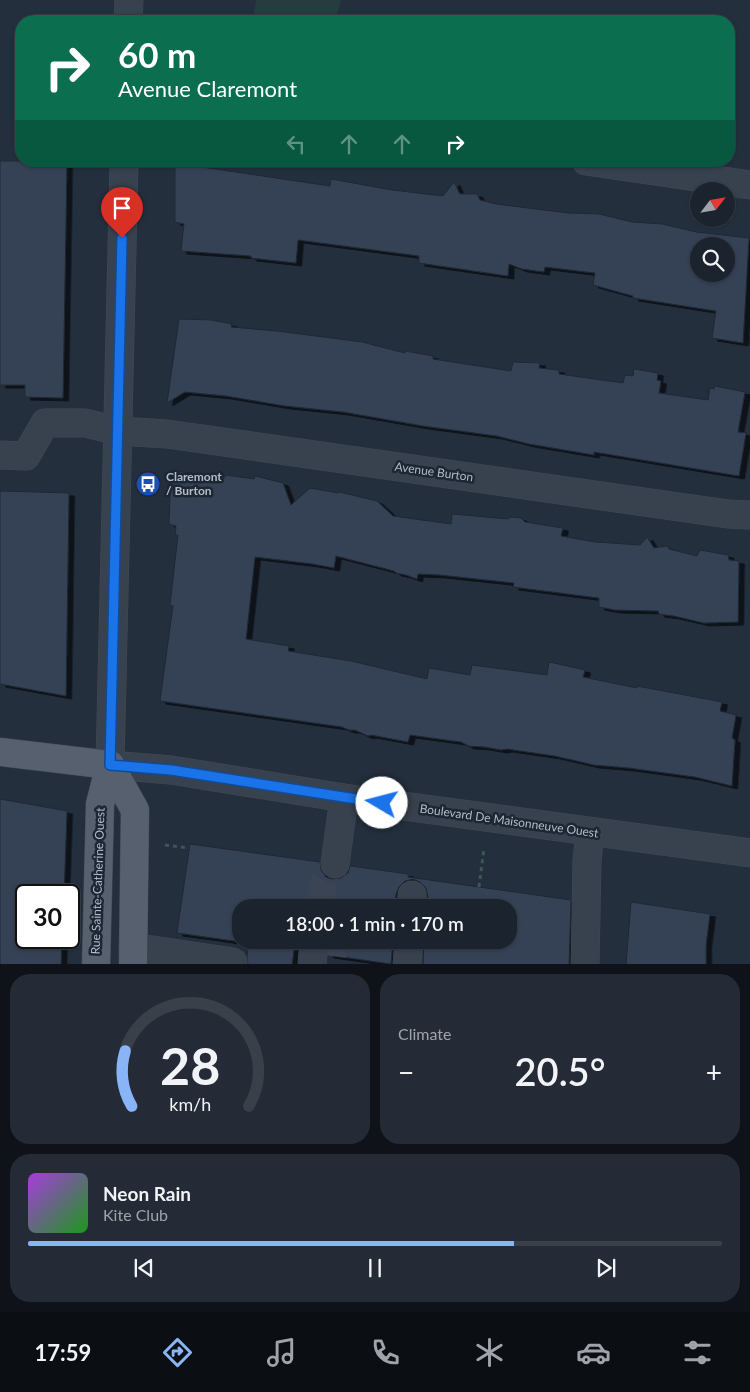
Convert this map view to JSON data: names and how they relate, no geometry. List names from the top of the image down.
{
  "streets": {
    "main road": ["Boulevard De Maisonneuve Ouest", "Rue Sainte-Catherine Ouest"],
    "street": ["Avenue Burton"]
  },
  "crossings": [
    ["Boulevard De Maisonneuve Ouest", "Rue Sainte-Catherine Ouest"]
  ],
  "places": {
    "bus stop": ["Claremont / Burton"]
  },
  "north": "top right",
  "page": {
    "turn": ["60 m", "Avenue Claremont"],
    "limit": "30",
    "trip": "18:00 · 1 min · 170 m",
    "tile": "Climate",
    "heat": ["−", "20.5°", "+"],
    "song": ["Neon Rain", "Kite Club"],
    "tabs": "17:59",
    "gauge": ["28", "km/h"]
  }
}
